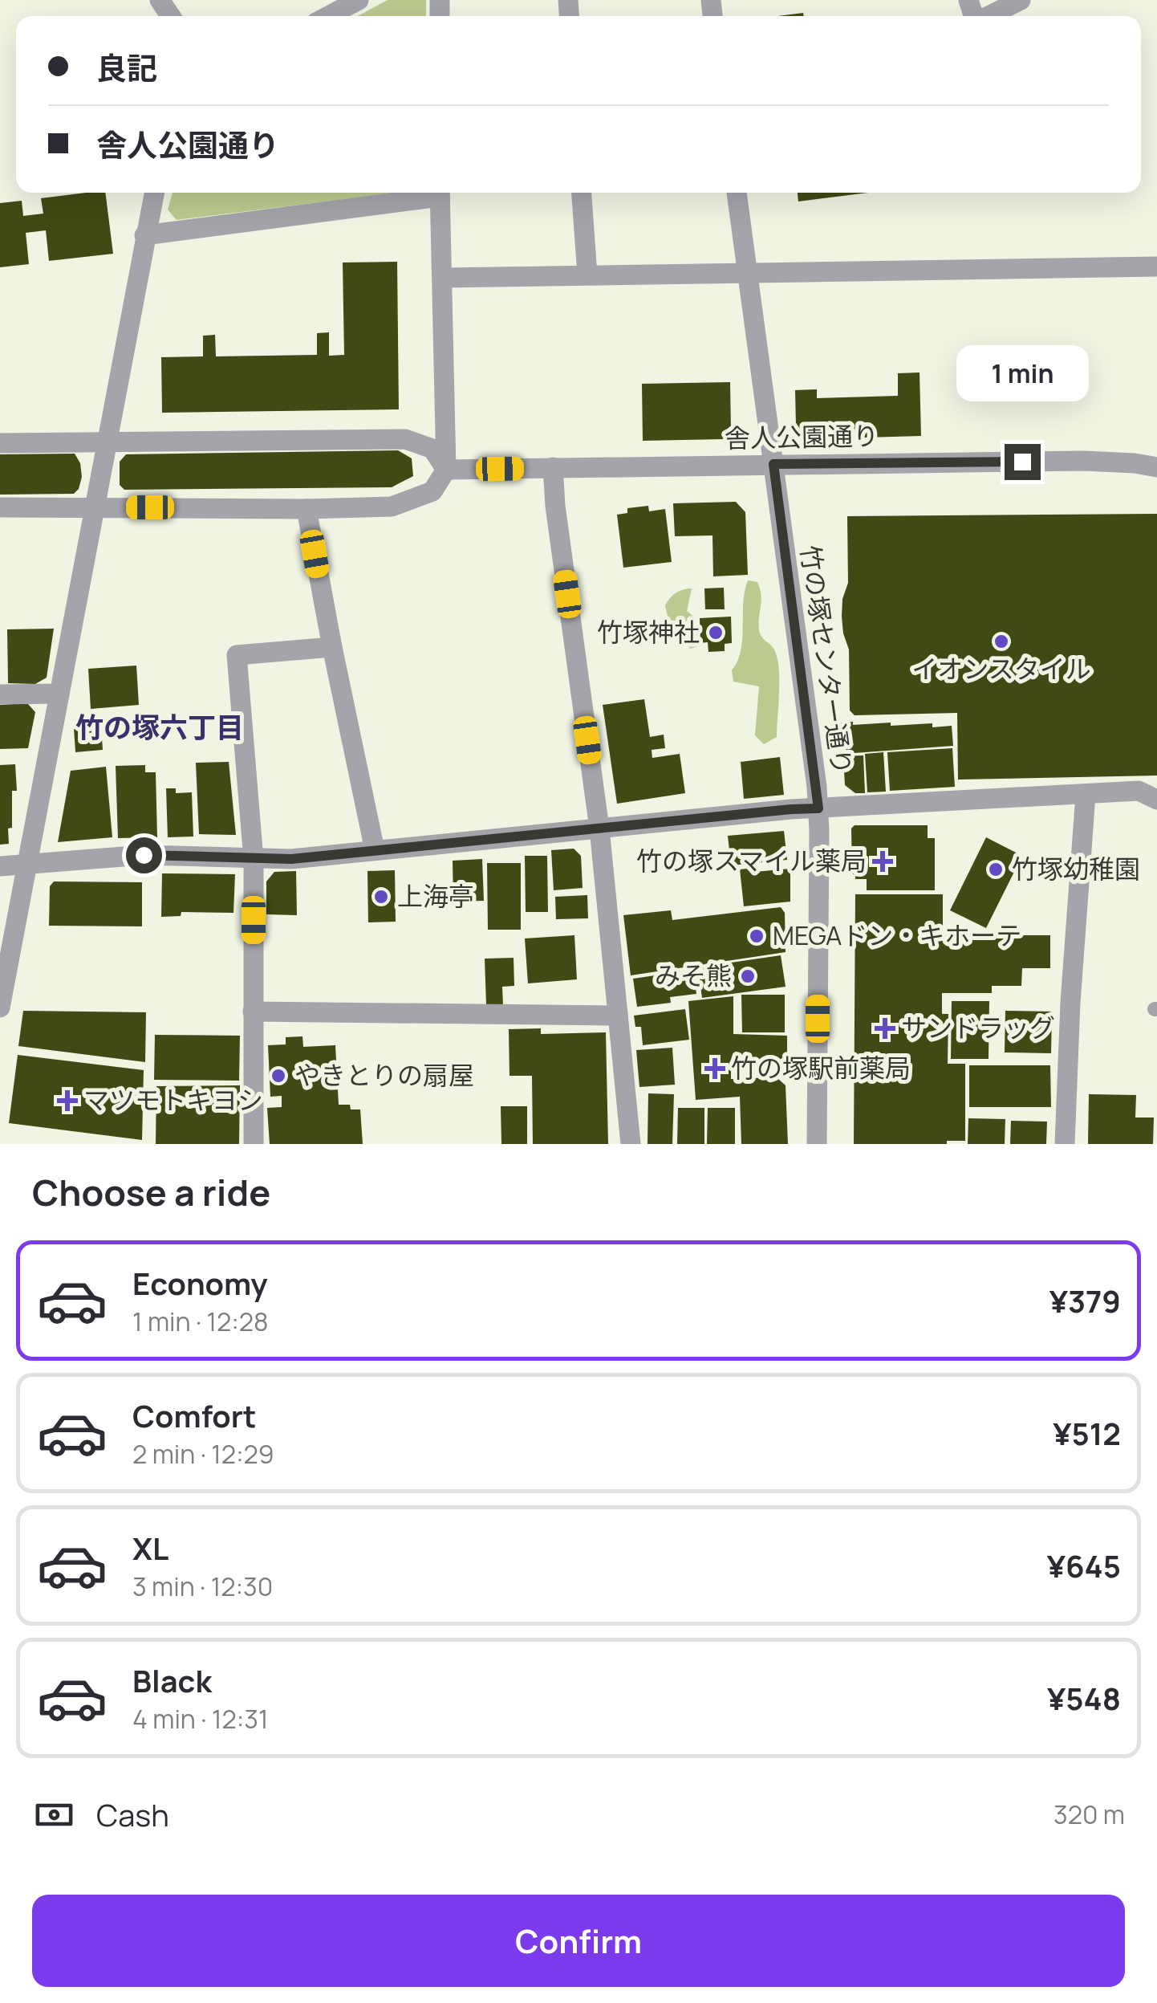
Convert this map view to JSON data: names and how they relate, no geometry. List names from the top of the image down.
{
  "streets": {
    "street": ["舎人公園通り", "竹の塚センター通り"]
  },
  "crossings": [
    ["舎人公園通り", "竹の塚センター通り"]
  ],
  "districts": ["竹の塚六丁目"],
  "places": {
    "other": [
      "竹塚神社",
      "イオンスタイル",
      "竹塚幼稚園",
      "上海亭",
      "MEGAドン・キホーテ",
      "みそ熊",
      "やきとりの扇屋"
    ],
    "health": [
      "竹の塚スマイル薬局",
      "サンドラッグ",
      "竹の塚駅前薬局",
      "マツモトキヨシ"
    ]
  },
  "page": {
    "banner": ["良記", "舎人公園通り"],
    "bubble": "1 min",
    "heading": "Choose a ride",
    "list": [
      {
        "name": "Economy",
        "note": "1 min · 12:28",
        "value": "¥379"
      },
      {
        "name": "Comfort",
        "note": "2 min · 12:29",
        "value": "¥512"
      },
      {
        "name": "XL",
        "note": "3 min · 12:30",
        "value": "¥645"
      },
      {
        "name": "Black",
        "note": "4 min · 12:31",
        "value": "¥548"
      }
    ],
    "pay": ["Cash", "320 m"],
    "buttons": "Confirm"
  }
}
